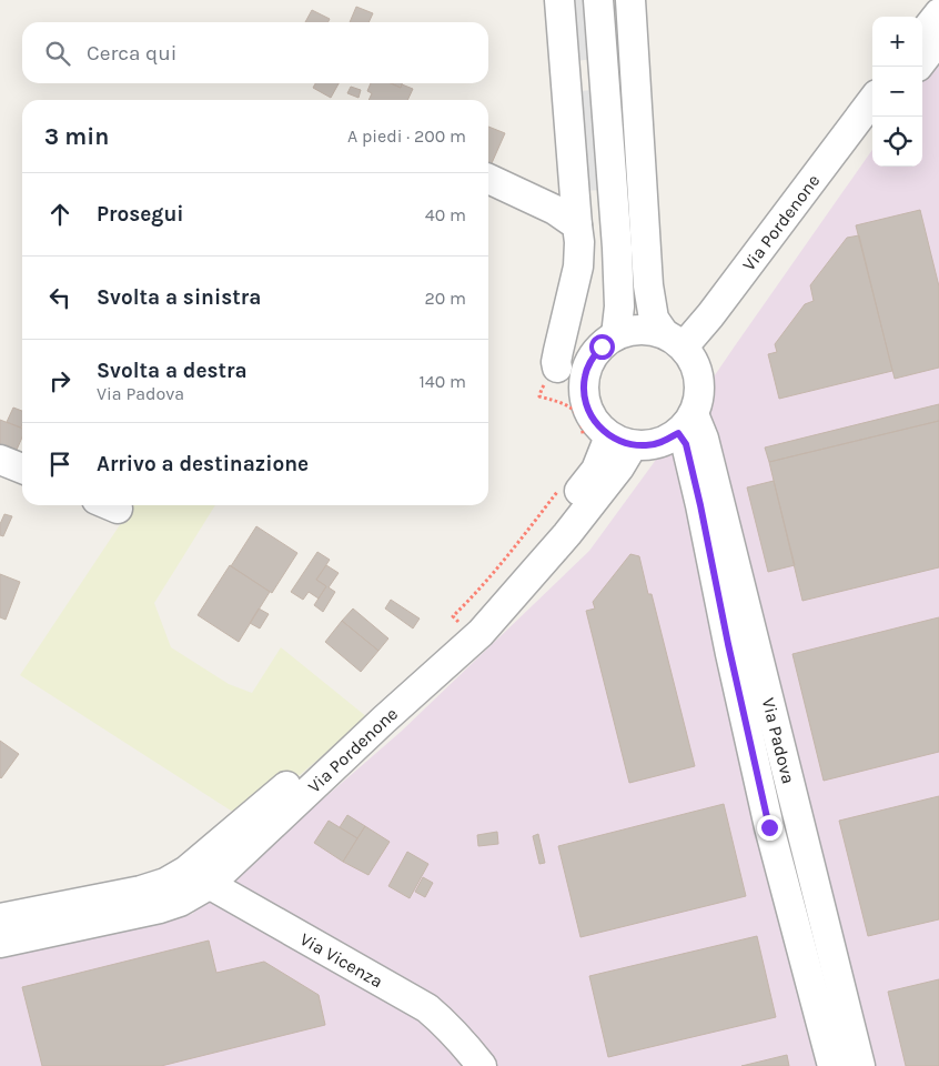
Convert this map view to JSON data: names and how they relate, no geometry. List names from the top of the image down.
{
  "streets": {
    "street": ["Via Pordenone", "Via Padova", "Via Vicenza"]
  },
  "crossings": [
    ["Via Pordenone", "Via Padova"],
    ["Via Pordenone", "Via Vicenza"]
  ],
  "page": {
    "map_buttons": ["+", "−"],
    "search": "Cerca qui",
    "heading": ["3 min", "A piedi · 200 m"],
    "list": [
      ["Prosegui", "40 m"],
      ["Svolta a sinistra", "20 m"],
      ["Svolta a destra", "Via Padova", "140 m"],
      "Arrivo a destinazione"
    ]
  }
}
